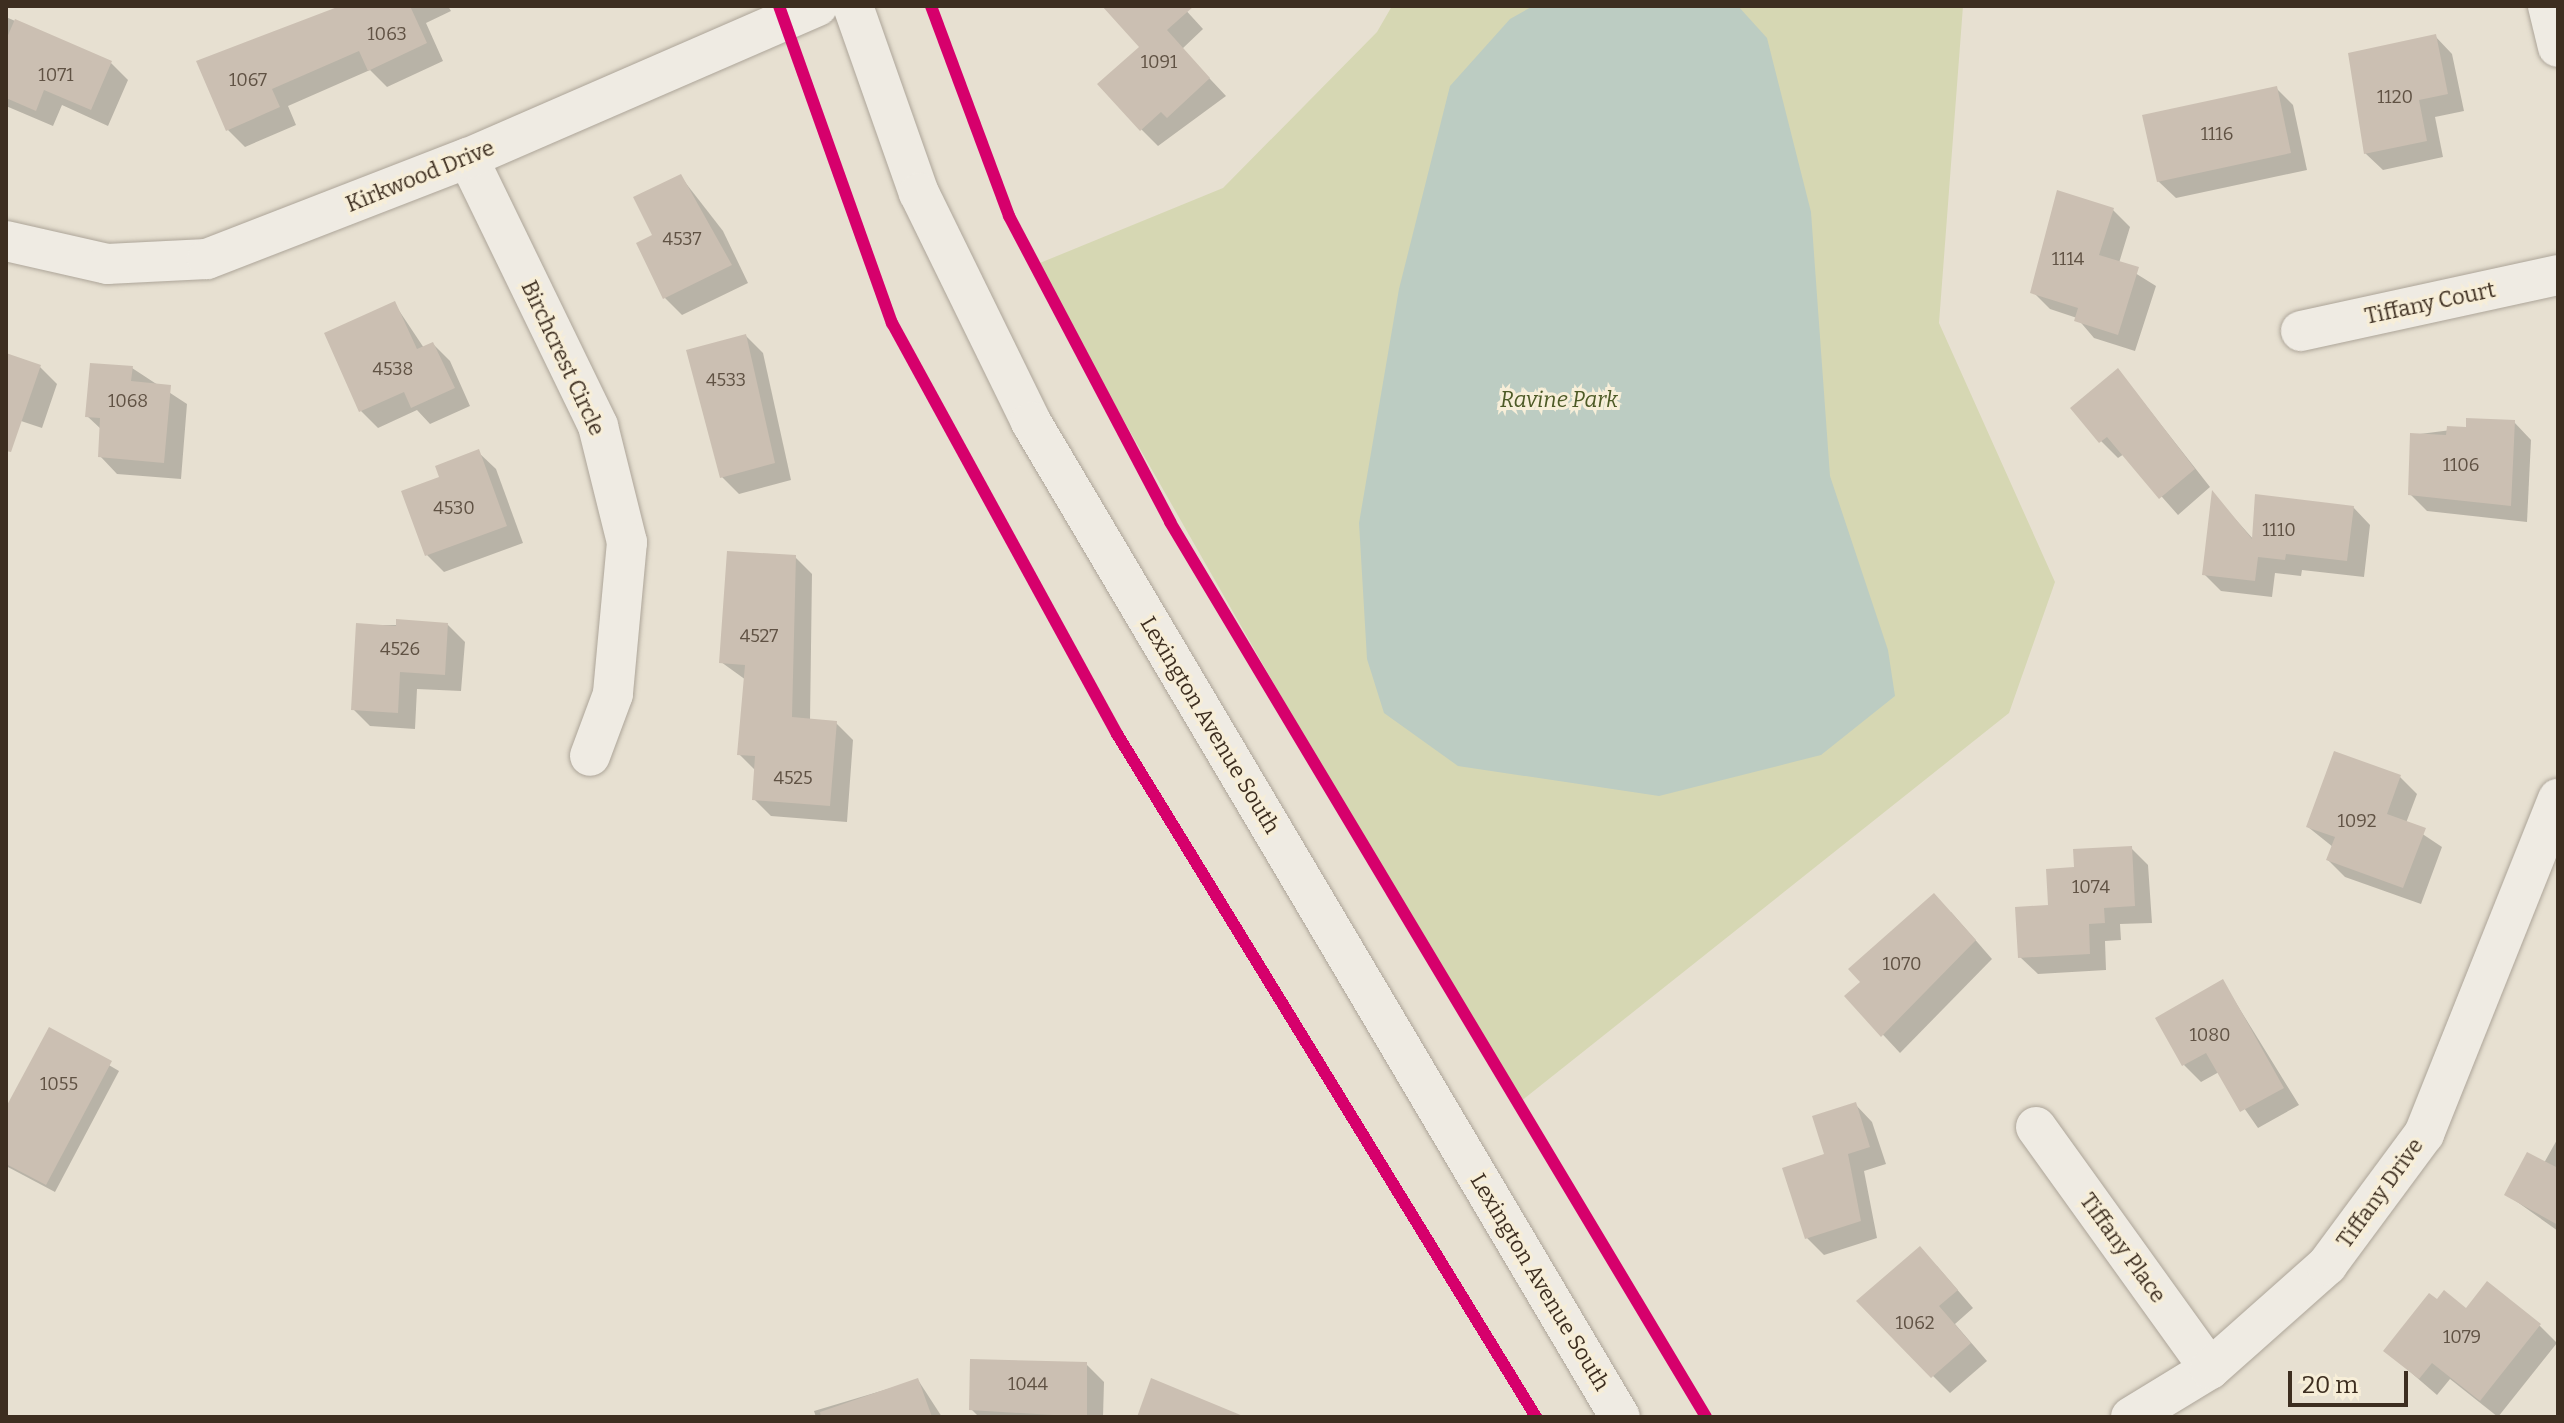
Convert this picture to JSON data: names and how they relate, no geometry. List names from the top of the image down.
{
  "streets": {
    "street": [
      "Kirkwood Drive",
      "Tiffany Court",
      "Birchcrest Circle",
      "Lexington Avenue South",
      "Tiffany Drive",
      "Tiffany Place"
    ]
  },
  "crossings": [
    ["Kirkwood Drive", "Birchcrest Circle"],
    ["Tiffany Drive", "Tiffany Place"]
  ],
  "parks": ["Ravine Park"],
  "house_numbers": [
    "1063",
    "1091",
    "1071",
    "1067",
    "1120",
    "1116",
    "4537",
    "1114",
    "4538",
    "4533",
    "1068",
    "1106",
    "4530",
    "1110",
    "4527",
    "4526",
    "4525",
    "1092",
    "1074",
    "1070",
    "1080",
    "1055",
    "1062",
    "1079",
    "1044"
  ],
  "scale_bar": "20 m"
}
